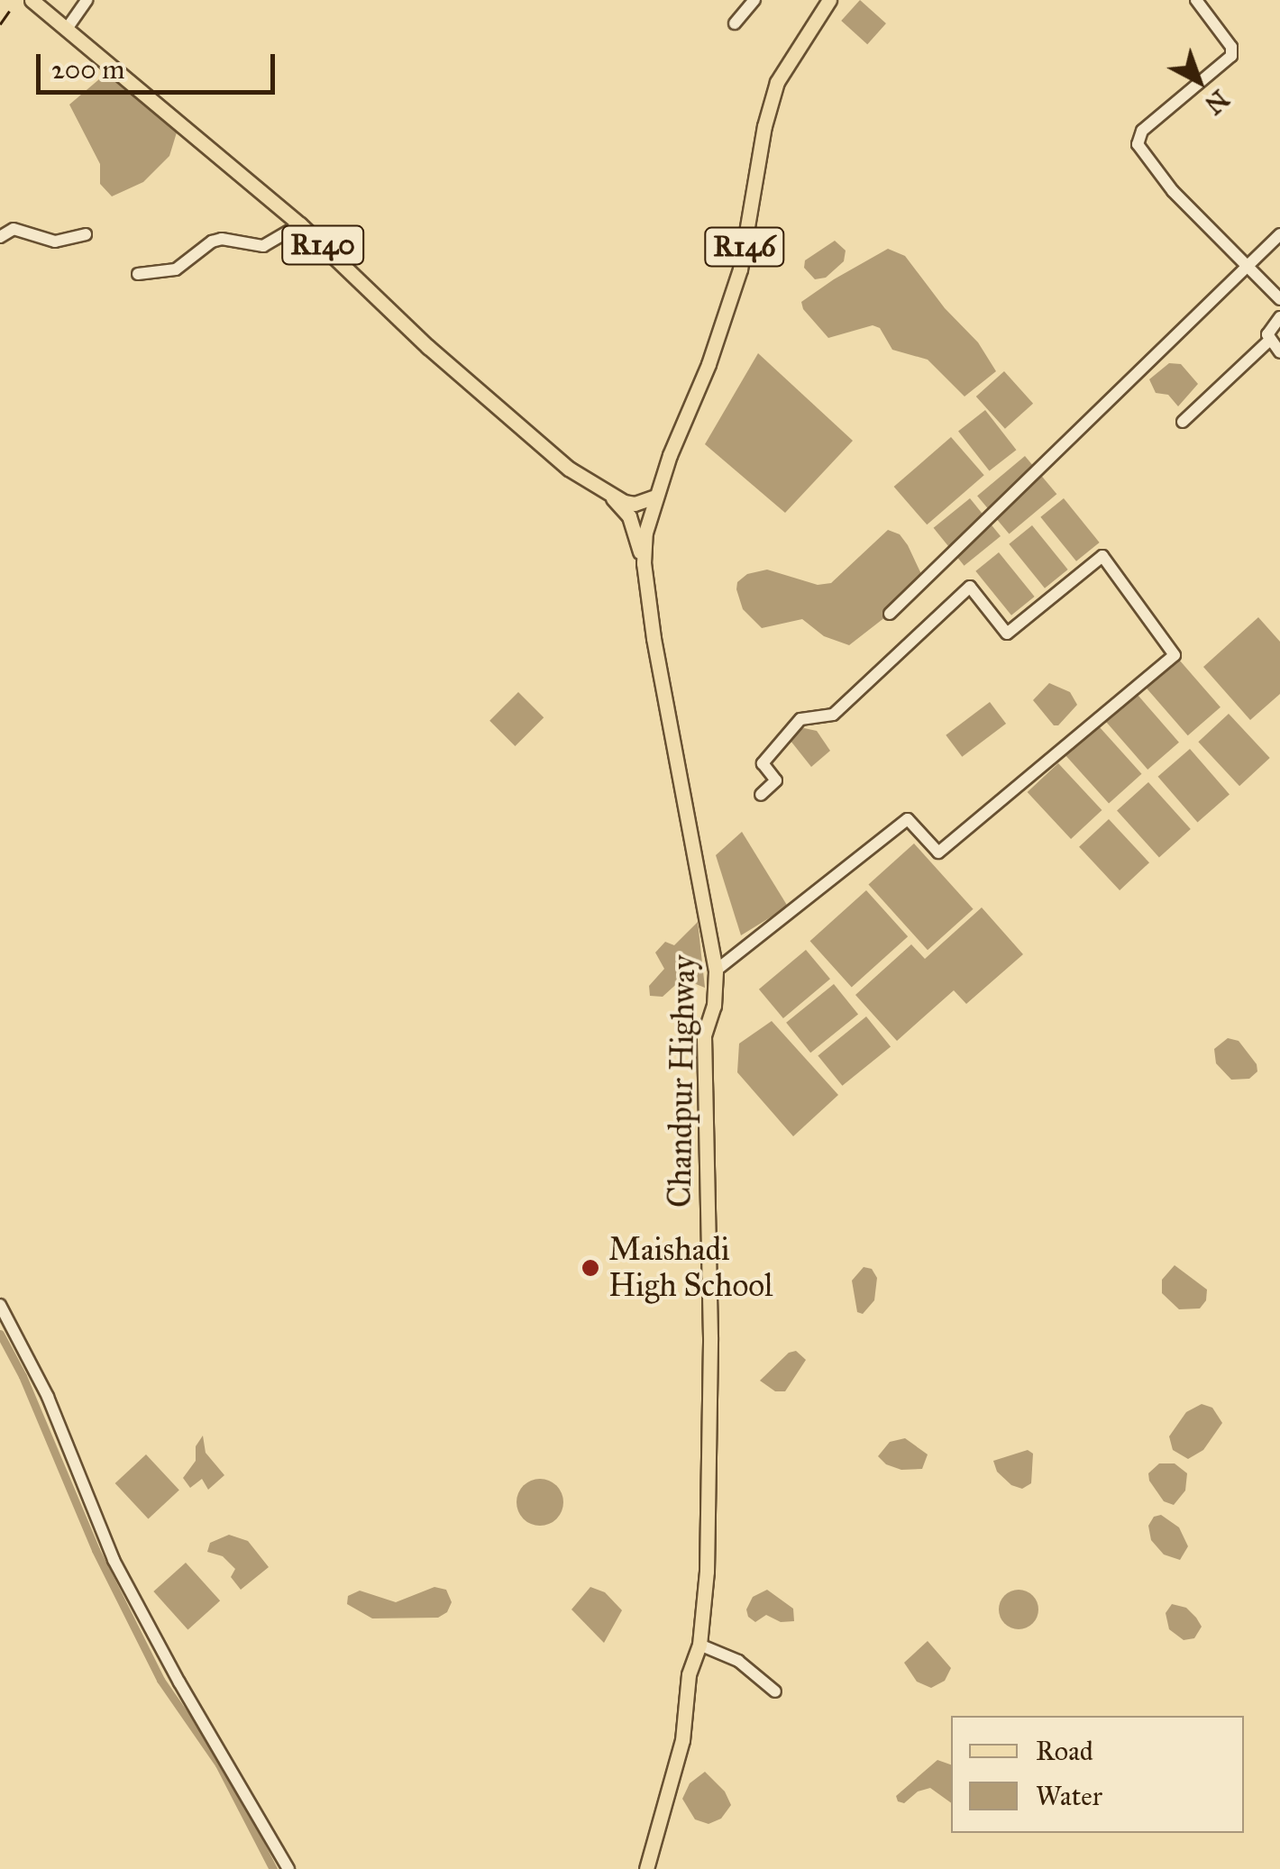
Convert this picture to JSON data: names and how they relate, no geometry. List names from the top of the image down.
{
  "streets": {
    "main road": ["R140", "R146", "Chandpur Highway"]
  },
  "crossings": [
    ["R140", "R146"],
    ["R140", "Chandpur Highway"]
  ],
  "places": ["Maishadi High School"],
  "legend": ["Road", "Water"],
  "scale_bar": "200 m",
  "north": "bottom right"
}
